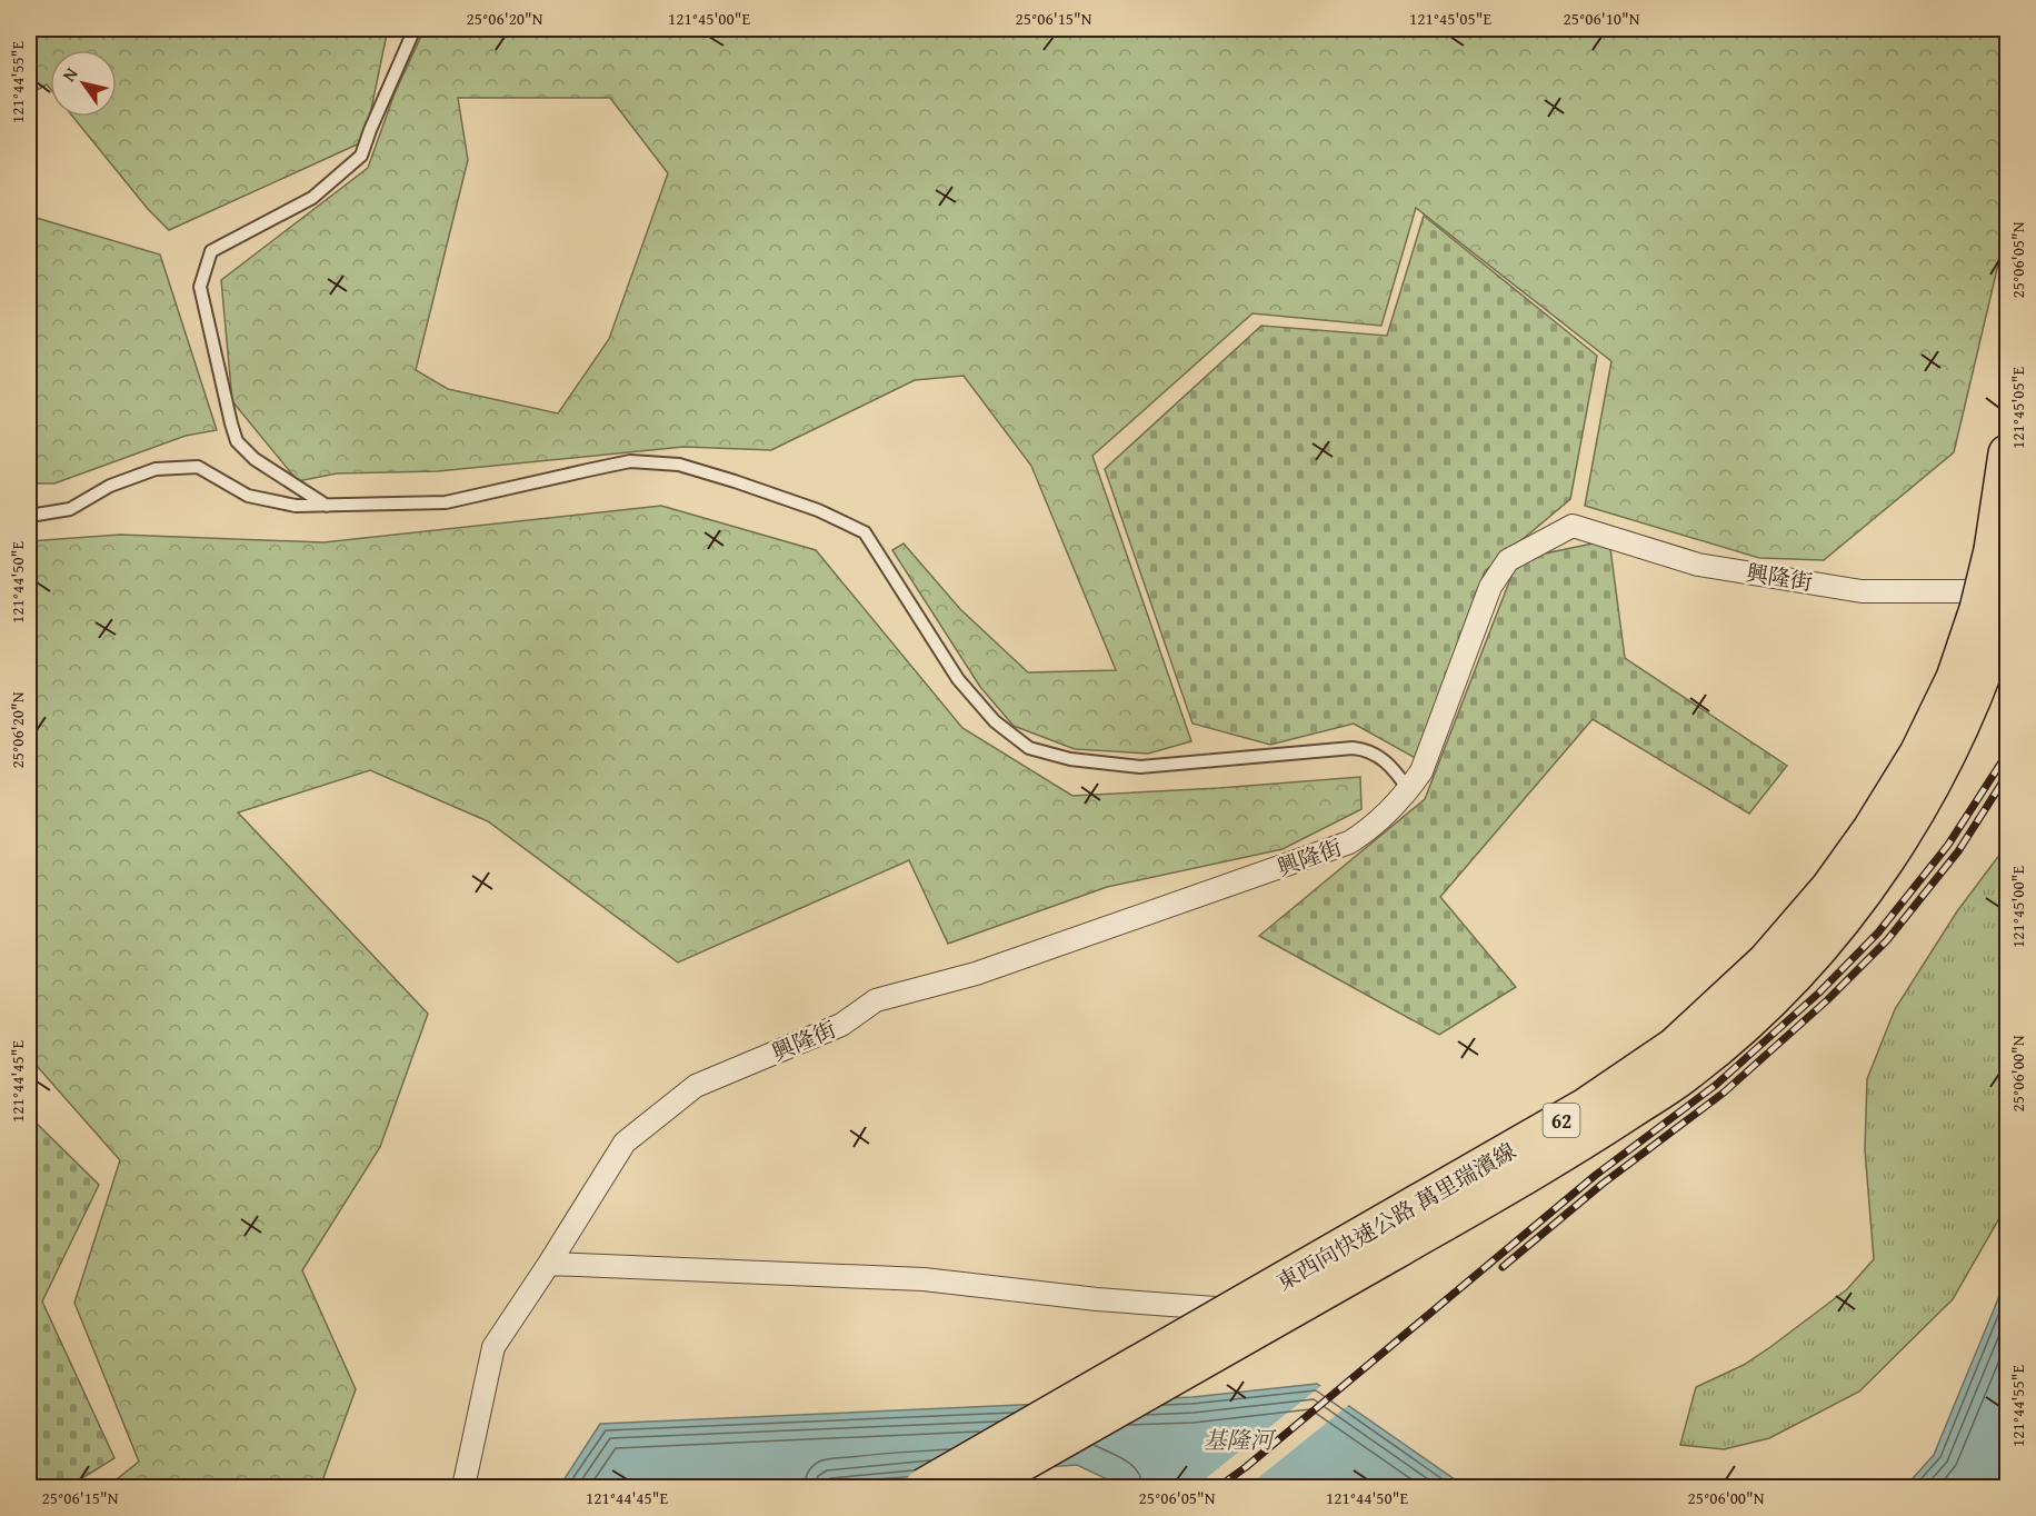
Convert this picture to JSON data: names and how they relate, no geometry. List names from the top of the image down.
{
  "streets": {
    "highway": ["62", "東西向快速公路 萬里瑞濱線"],
    "street": ["興隆街"]
  },
  "water": ["基隆河"],
  "north": "top left",
  "coordinates": [
    "25°06'20\"N",
    "121°45'00\"E",
    "25°06'15\"N",
    "121°45'05\"E",
    "25°06'10\"N",
    "121°44'55\"E",
    "25°06'05\"N",
    "121°44'50\"E",
    "25°06'00\"N",
    "121°44'45\"E"
  ]
}
